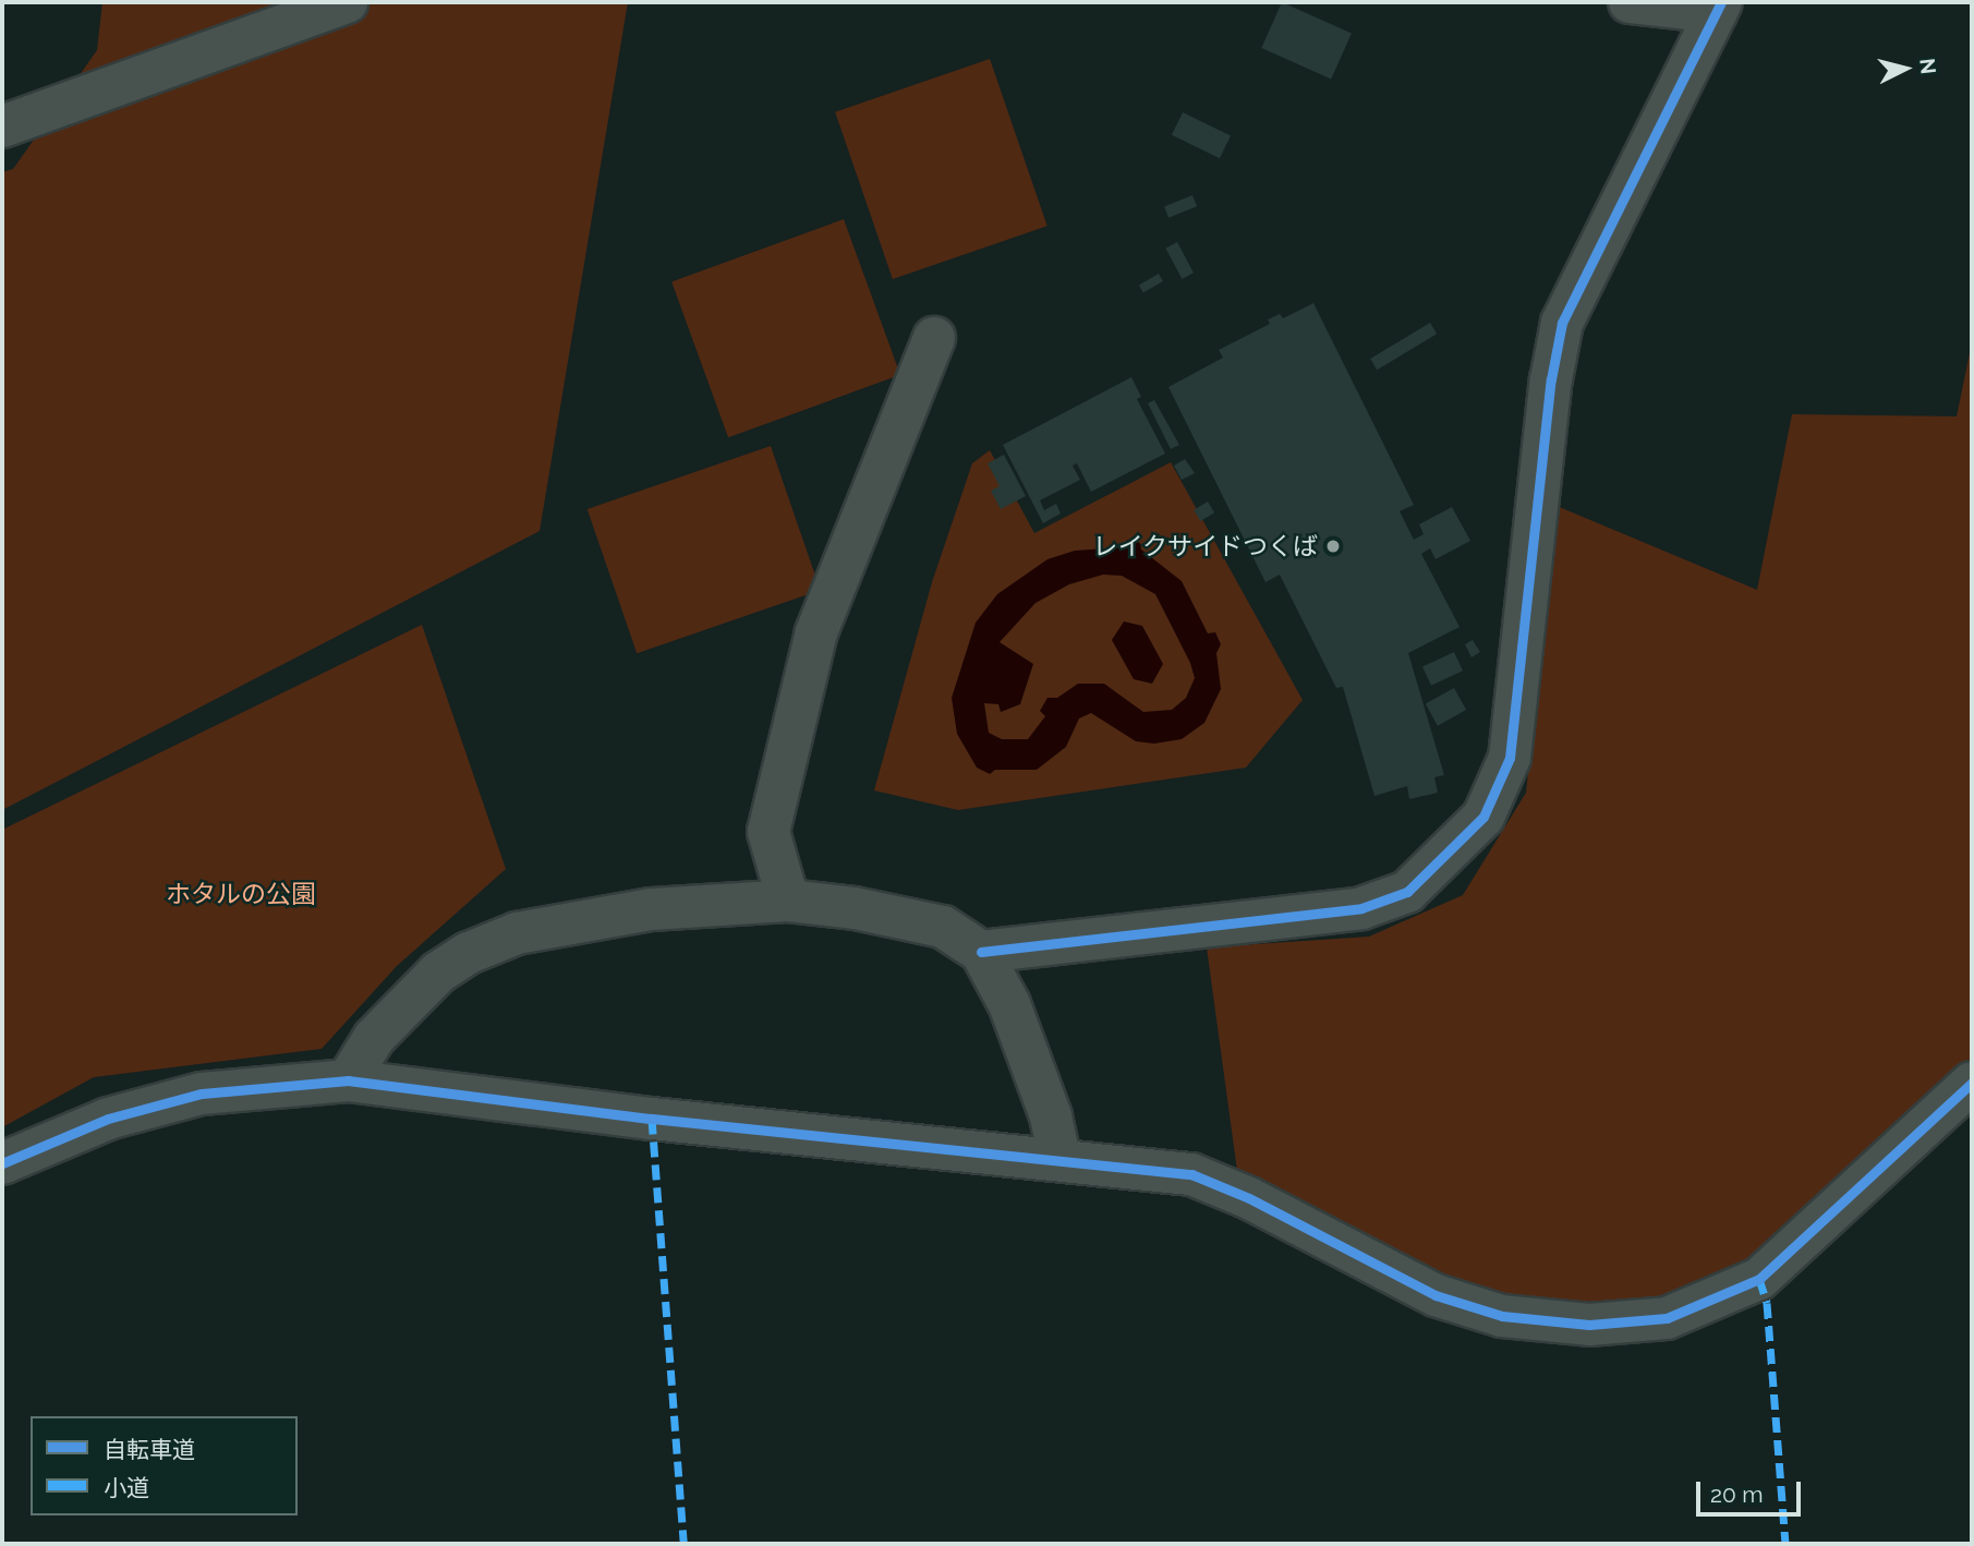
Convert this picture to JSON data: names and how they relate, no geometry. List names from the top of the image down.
{
  "parks": ["ホタルの公園"],
  "places": ["レイクサイドつくば"],
  "legend": ["自転車道", "小道"],
  "scale_bar": "20 m",
  "north": "right"
}
